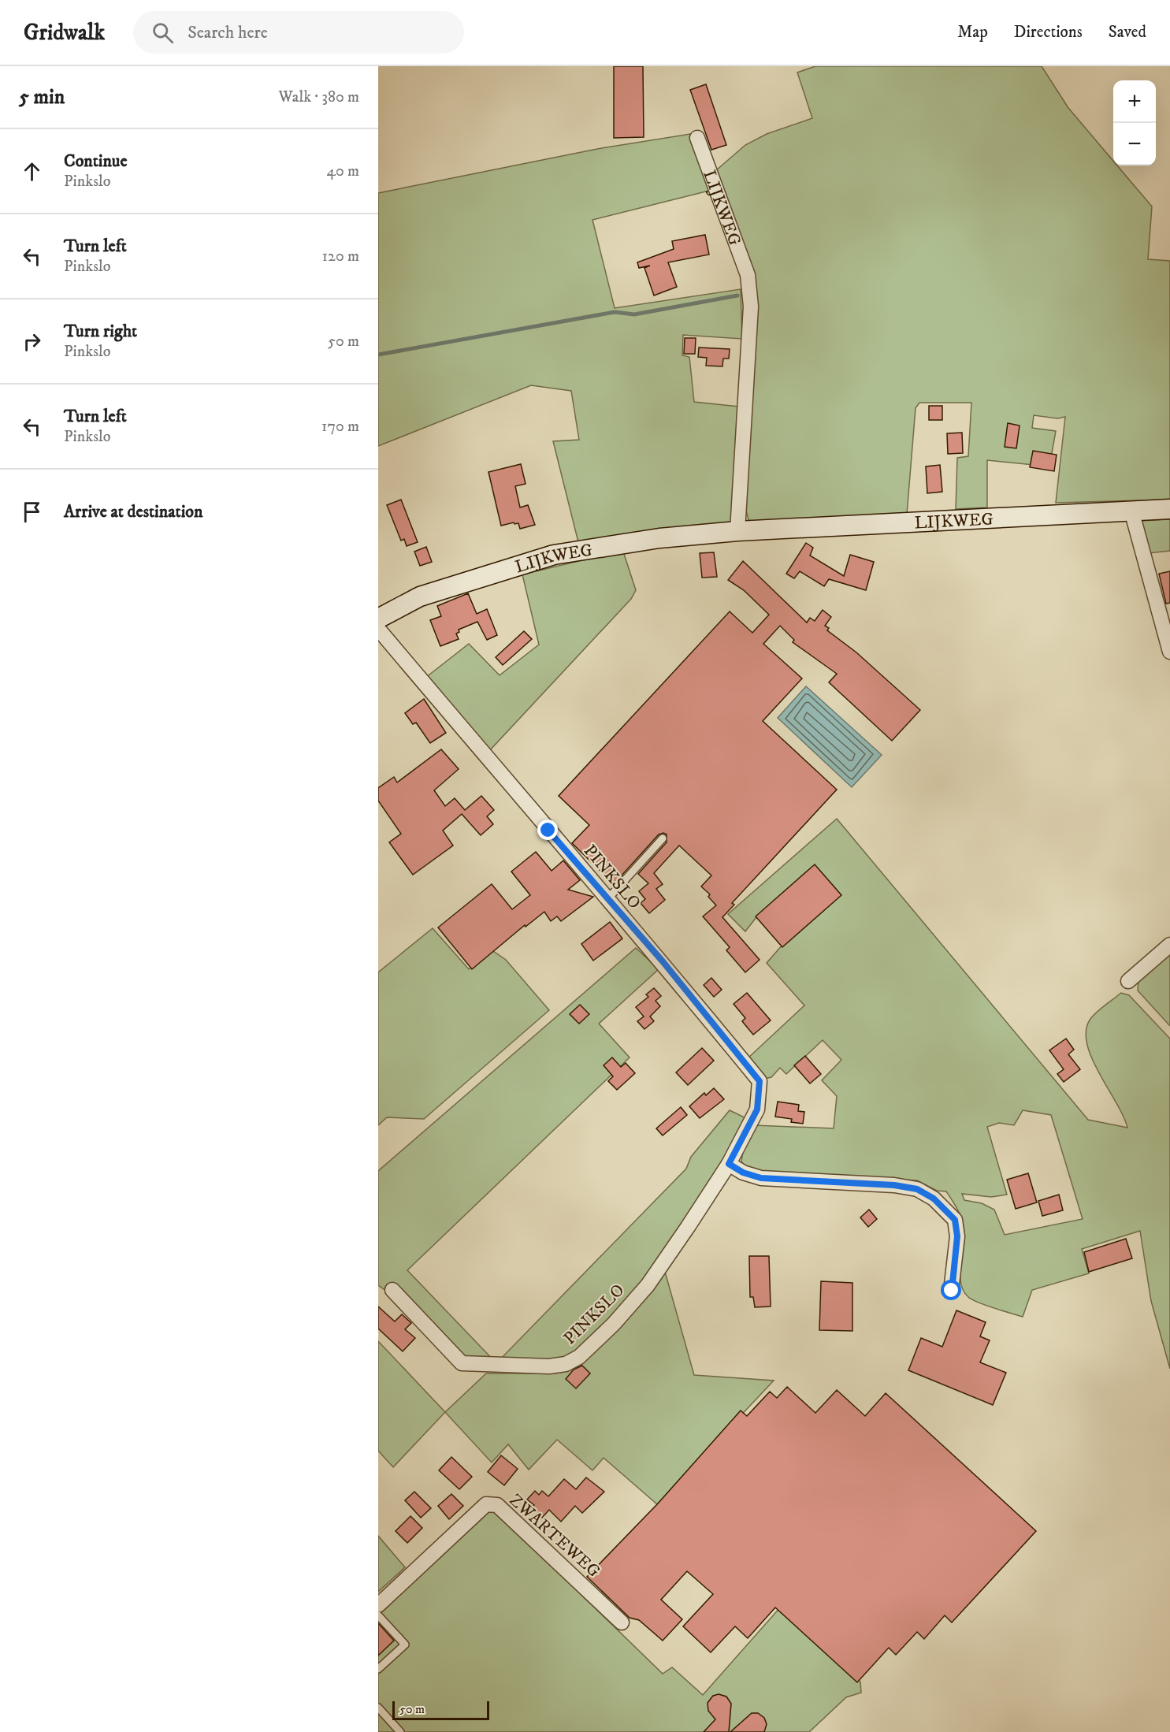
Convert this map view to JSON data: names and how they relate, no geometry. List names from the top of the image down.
{
  "streets": {
    "street": ["LIJKWEG", "PINKSLO", "ZWARTEWEG"]
  },
  "scale_bar": "50 m",
  "page": {
    "header": "Gridwalk",
    "search": "Search here",
    "nav": ["Map", "Directions", "Saved"],
    "heading": ["5 min", "Walk · 380 m"],
    "map_buttons": ["+", "−"],
    "list": [
      ["Continue", "Pinkslo", "40 m"],
      ["Turn left", "Pinkslo", "120 m"],
      ["Turn right", "Pinkslo", "50 m"],
      ["Turn left", "Pinkslo", "170 m"],
      "Arrive at destination"
    ],
    "scale": "50 m"
  }
}
